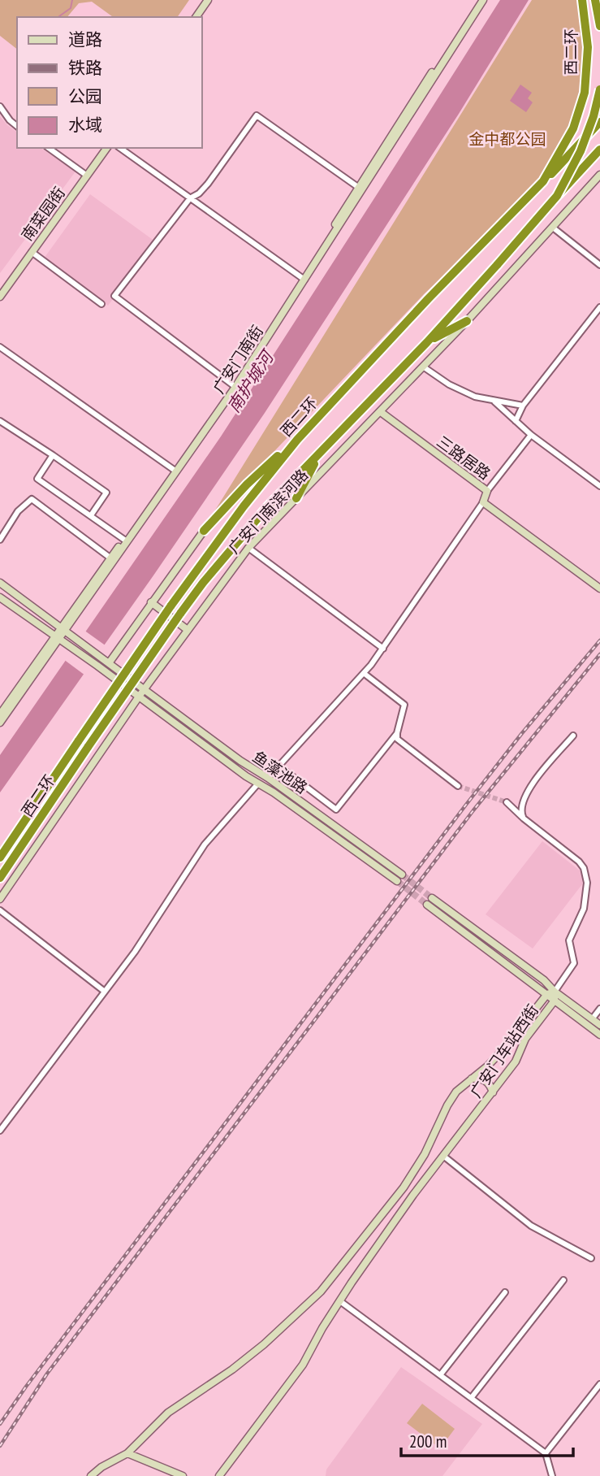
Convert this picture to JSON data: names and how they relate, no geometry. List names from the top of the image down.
{
  "streets": {
    "highway": ["西二环"],
    "street": [
      "南菜园街",
      "广安门南街",
      "三路居路",
      "广安门南滨河路",
      "鱼藻池路",
      "广安门车站西街"
    ]
  },
  "crossings": [
    ["广安门南街", "鱼藻池路"],
    ["三路居路", "广安门南滨河路"],
    ["广安门南滨河路", "鱼藻池路"]
  ],
  "water": ["南护城河"],
  "parks": ["金中都公园"],
  "legend": [
    "道路",
    "铁路",
    "公园",
    "水域"
  ],
  "scale_bar": "200 m"
}
